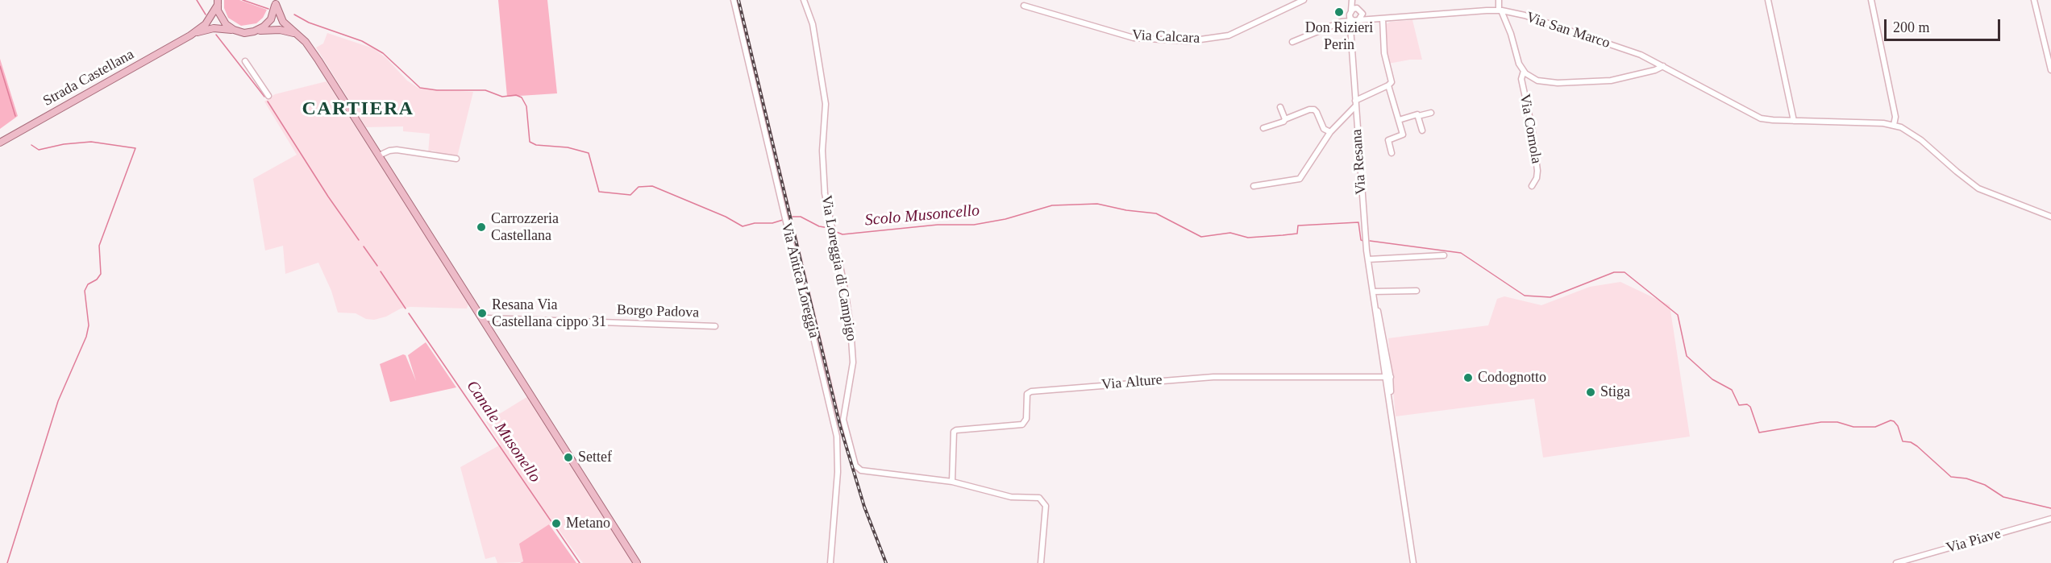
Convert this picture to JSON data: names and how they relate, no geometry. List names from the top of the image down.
{
  "streets": {
    "main road": ["Strada Castellana"],
    "street": [
      "Via San Marco",
      "Via Calcara",
      "Via Cornola",
      "Via Resana",
      "Via Loreggia di Campigo",
      "Via Antica Loreggia",
      "Borgo Padova",
      "Via Alture",
      "Via Piave"
    ]
  },
  "crossings": [
    ["Via San Marco", "Via Cornola"],
    ["Via San Marco", "Via Resana"],
    ["Via Resana", "Via Alture"],
    ["Via Loreggia di Campigo", "Via Alture"]
  ],
  "districts": ["CARTIERA"],
  "water": ["Scolo Musoncello", "Canale Musonello"],
  "places": [
    "Don Rizieri Perin",
    "Carrozzeria Castellana",
    "Resana Via Castellana cippo 31",
    "Codognotto",
    "Stiga",
    "Settef",
    "Metano"
  ],
  "scale_bar": "200 m"
}
